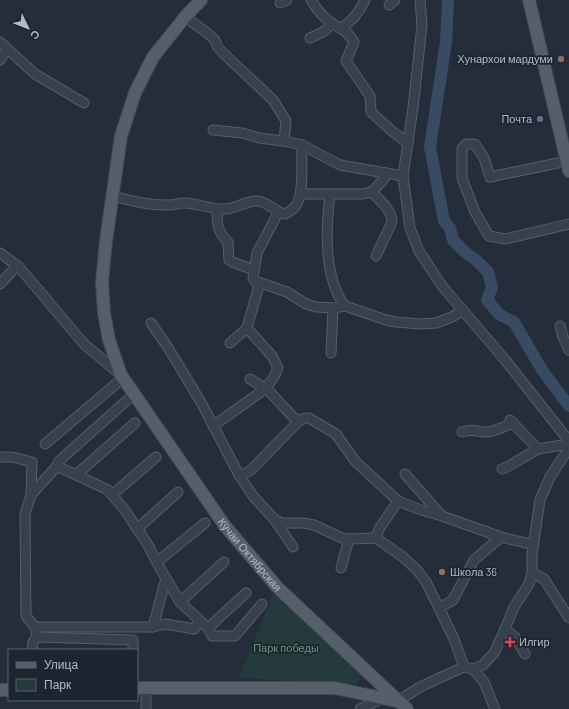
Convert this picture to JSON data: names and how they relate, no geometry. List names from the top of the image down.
{
  "streets": {
    "main road": ["Кӯчаи Октябрская"]
  },
  "parks": ["Парк победы"],
  "places": {
    "other": ["Хунархои мардуми", "Почта", "Школа 36"],
    "health": ["Илгир"]
  },
  "legend": ["Улица", "Парк"],
  "north": "bottom right"
}
